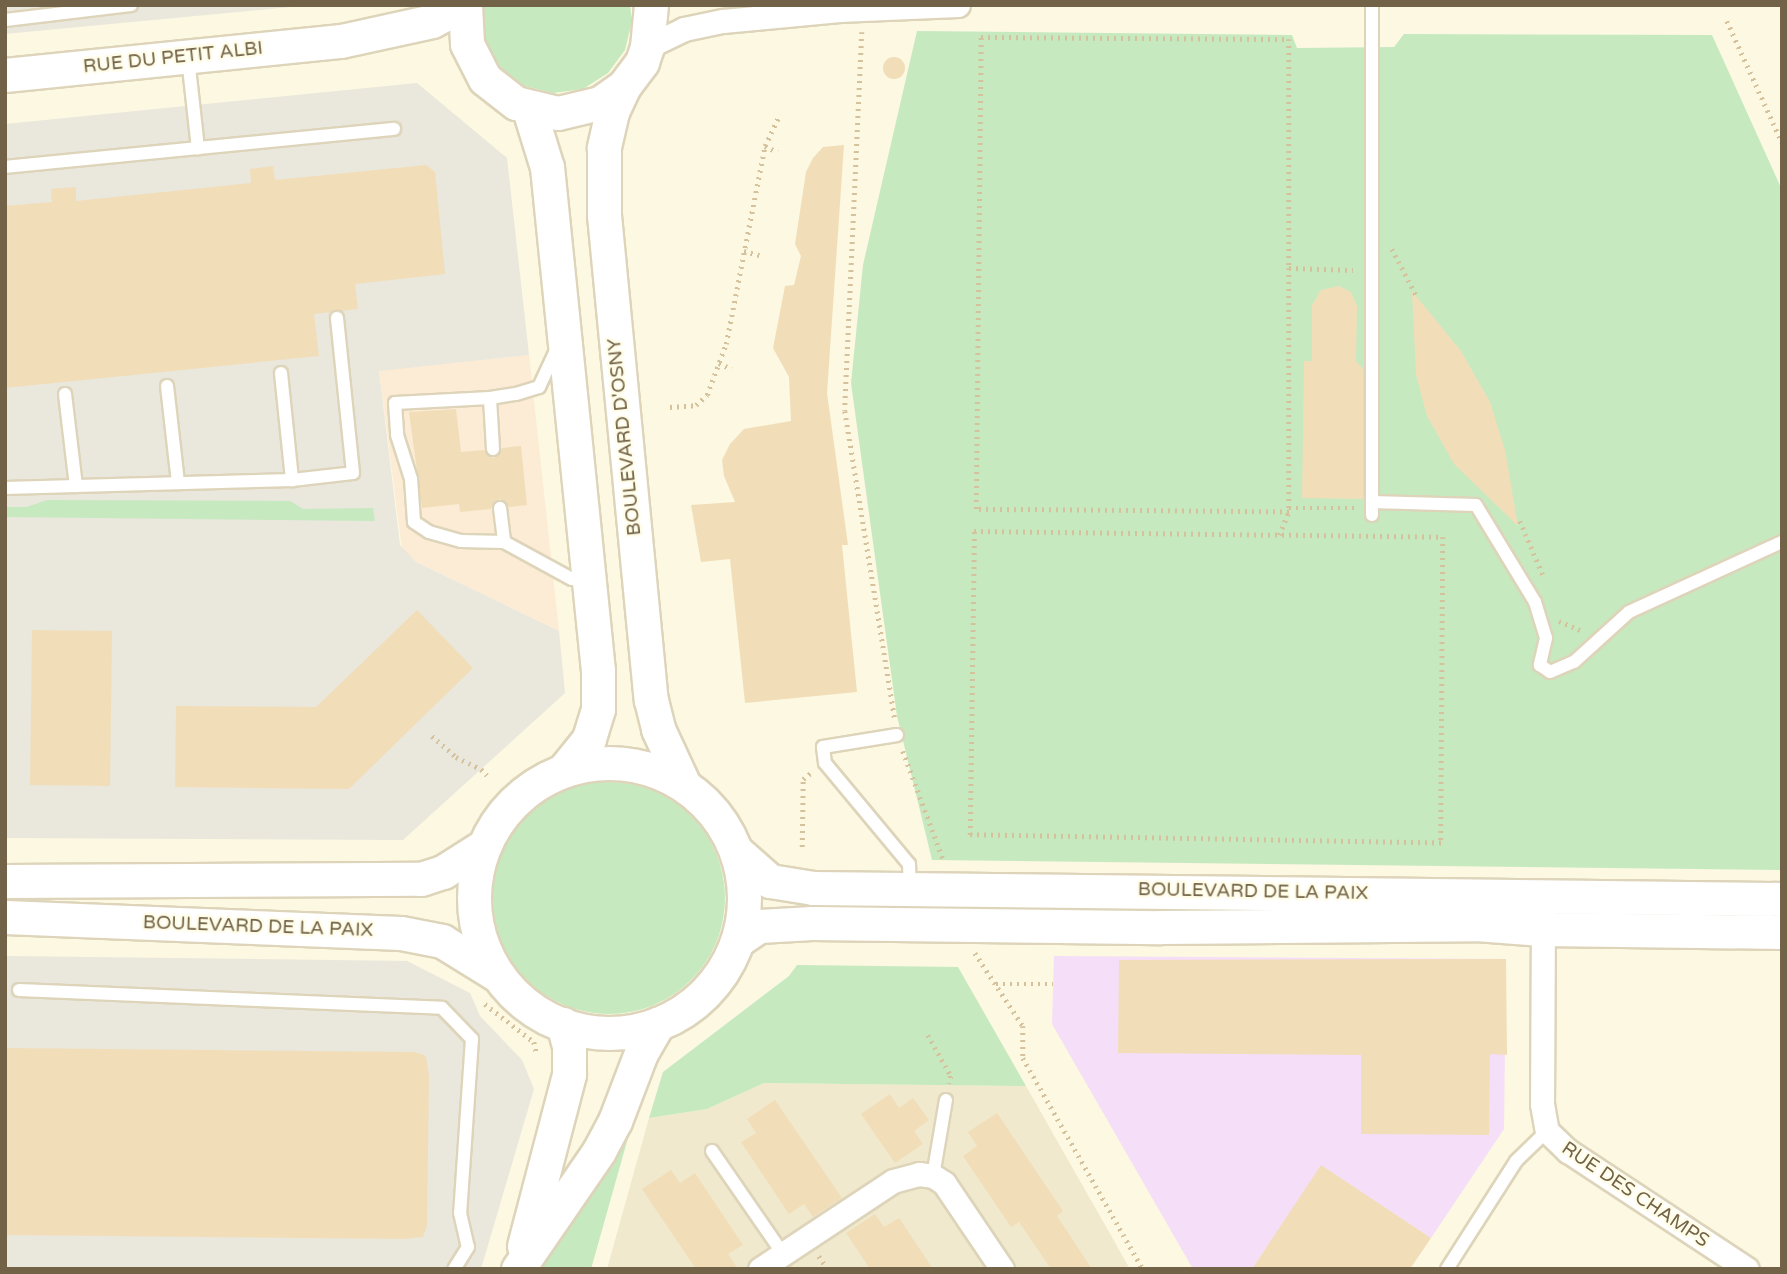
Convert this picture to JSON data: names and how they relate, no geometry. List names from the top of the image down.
{
  "streets": {
    "main road": ["RUE DU PETIT ALBI", "BOULEVARD D'OSNY", "BOULEVARD DE LA PAIX"],
    "street": ["RUE DES CHAMPS"]
  },
  "crossings": [
    ["BOULEVARD DE LA PAIX", "RUE DES CHAMPS"]
  ]
}
